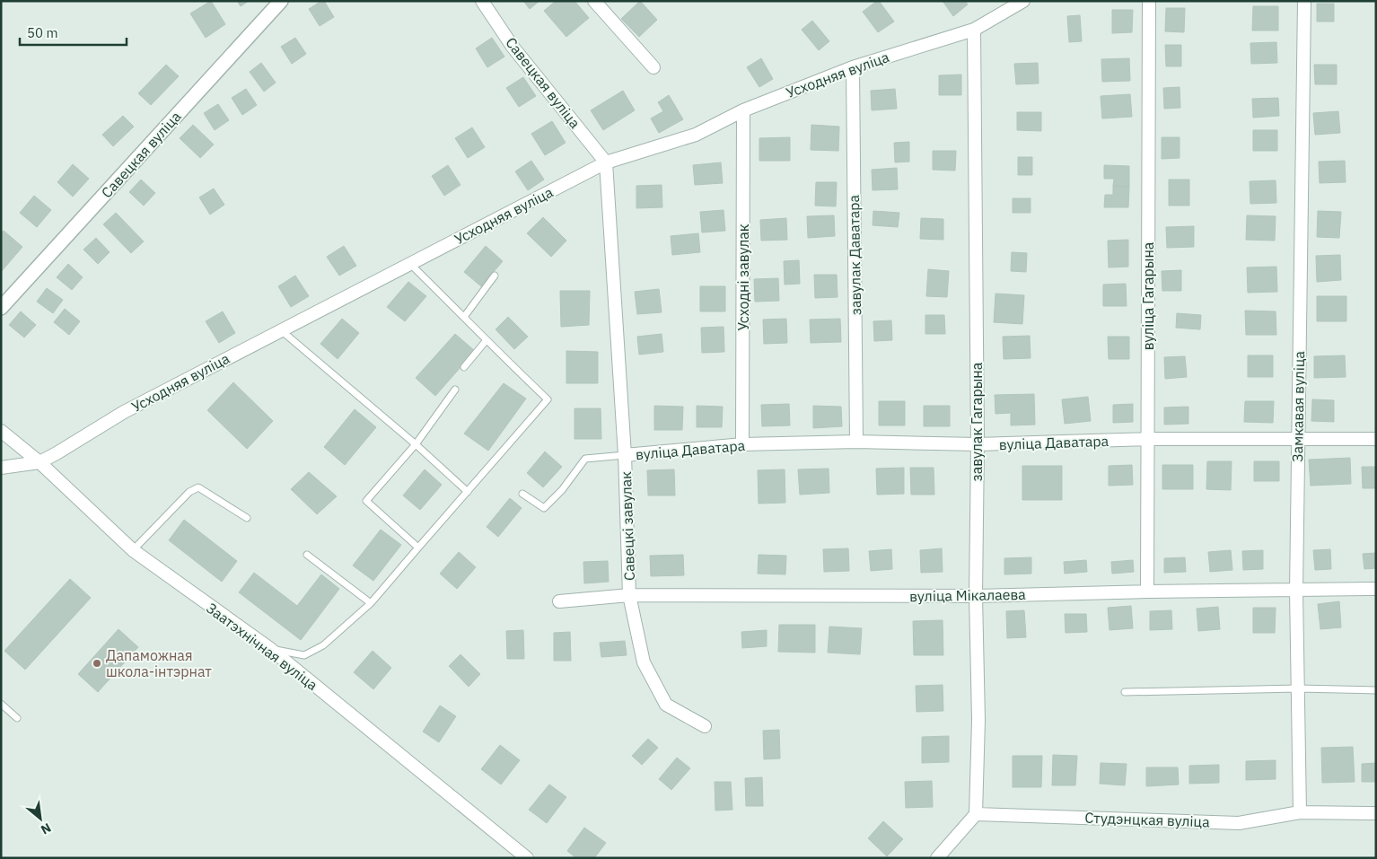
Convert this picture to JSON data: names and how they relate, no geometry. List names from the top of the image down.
{
  "streets": {
    "street": [
      "Усходняя вуліца",
      "Савецкая вуліца",
      "завулак Даватара",
      "Усходні завулак",
      "вуліца Гагарына",
      "Замкавая вуліца",
      "завулак Гагарына",
      "вуліца Даватара",
      "Савецкі завулак",
      "вуліца Мікалаева",
      "Заатэхнічная вуліца",
      "Студэнцкая вуліца"
    ]
  },
  "crossings": [
    ["Усходняя вуліца", "Савецкая вуліца"],
    ["Усходняя вуліца", "завулак Даватара"],
    ["Усходняя вуліца", "Усходні завулак"],
    ["Усходняя вуліца", "завулак Гагарына"],
    ["Усходняя вуліца", "Савецкі завулак"],
    ["Усходняя вуліца", "Заатэхнічная вуліца"],
    ["Савецкая вуліца", "Савецкі завулак"],
    ["завулак Даватара", "вуліца Даватара"],
    ["Усходні завулак", "вуліца Даватара"],
    ["вуліца Гагарына", "вуліца Даватара"],
    ["вуліца Гагарына", "вуліца Мікалаева"],
    ["Замкавая вуліца", "вуліца Даватара"],
    ["Замкавая вуліца", "вуліца Мікалаева"],
    ["Замкавая вуліца", "Студэнцкая вуліца"],
    ["завулак Гагарына", "вуліца Даватара"],
    ["завулак Гагарына", "вуліца Мікалаева"],
    ["завулак Гагарына", "Студэнцкая вуліца"],
    ["вуліца Даватара", "Савецкі завулак"],
    ["Савецкі завулак", "вуліца Мікалаева"]
  ],
  "places": ["Дапаможная школа-інтэрнат"],
  "scale_bar": "50 m",
  "north": "bottom right"
}
